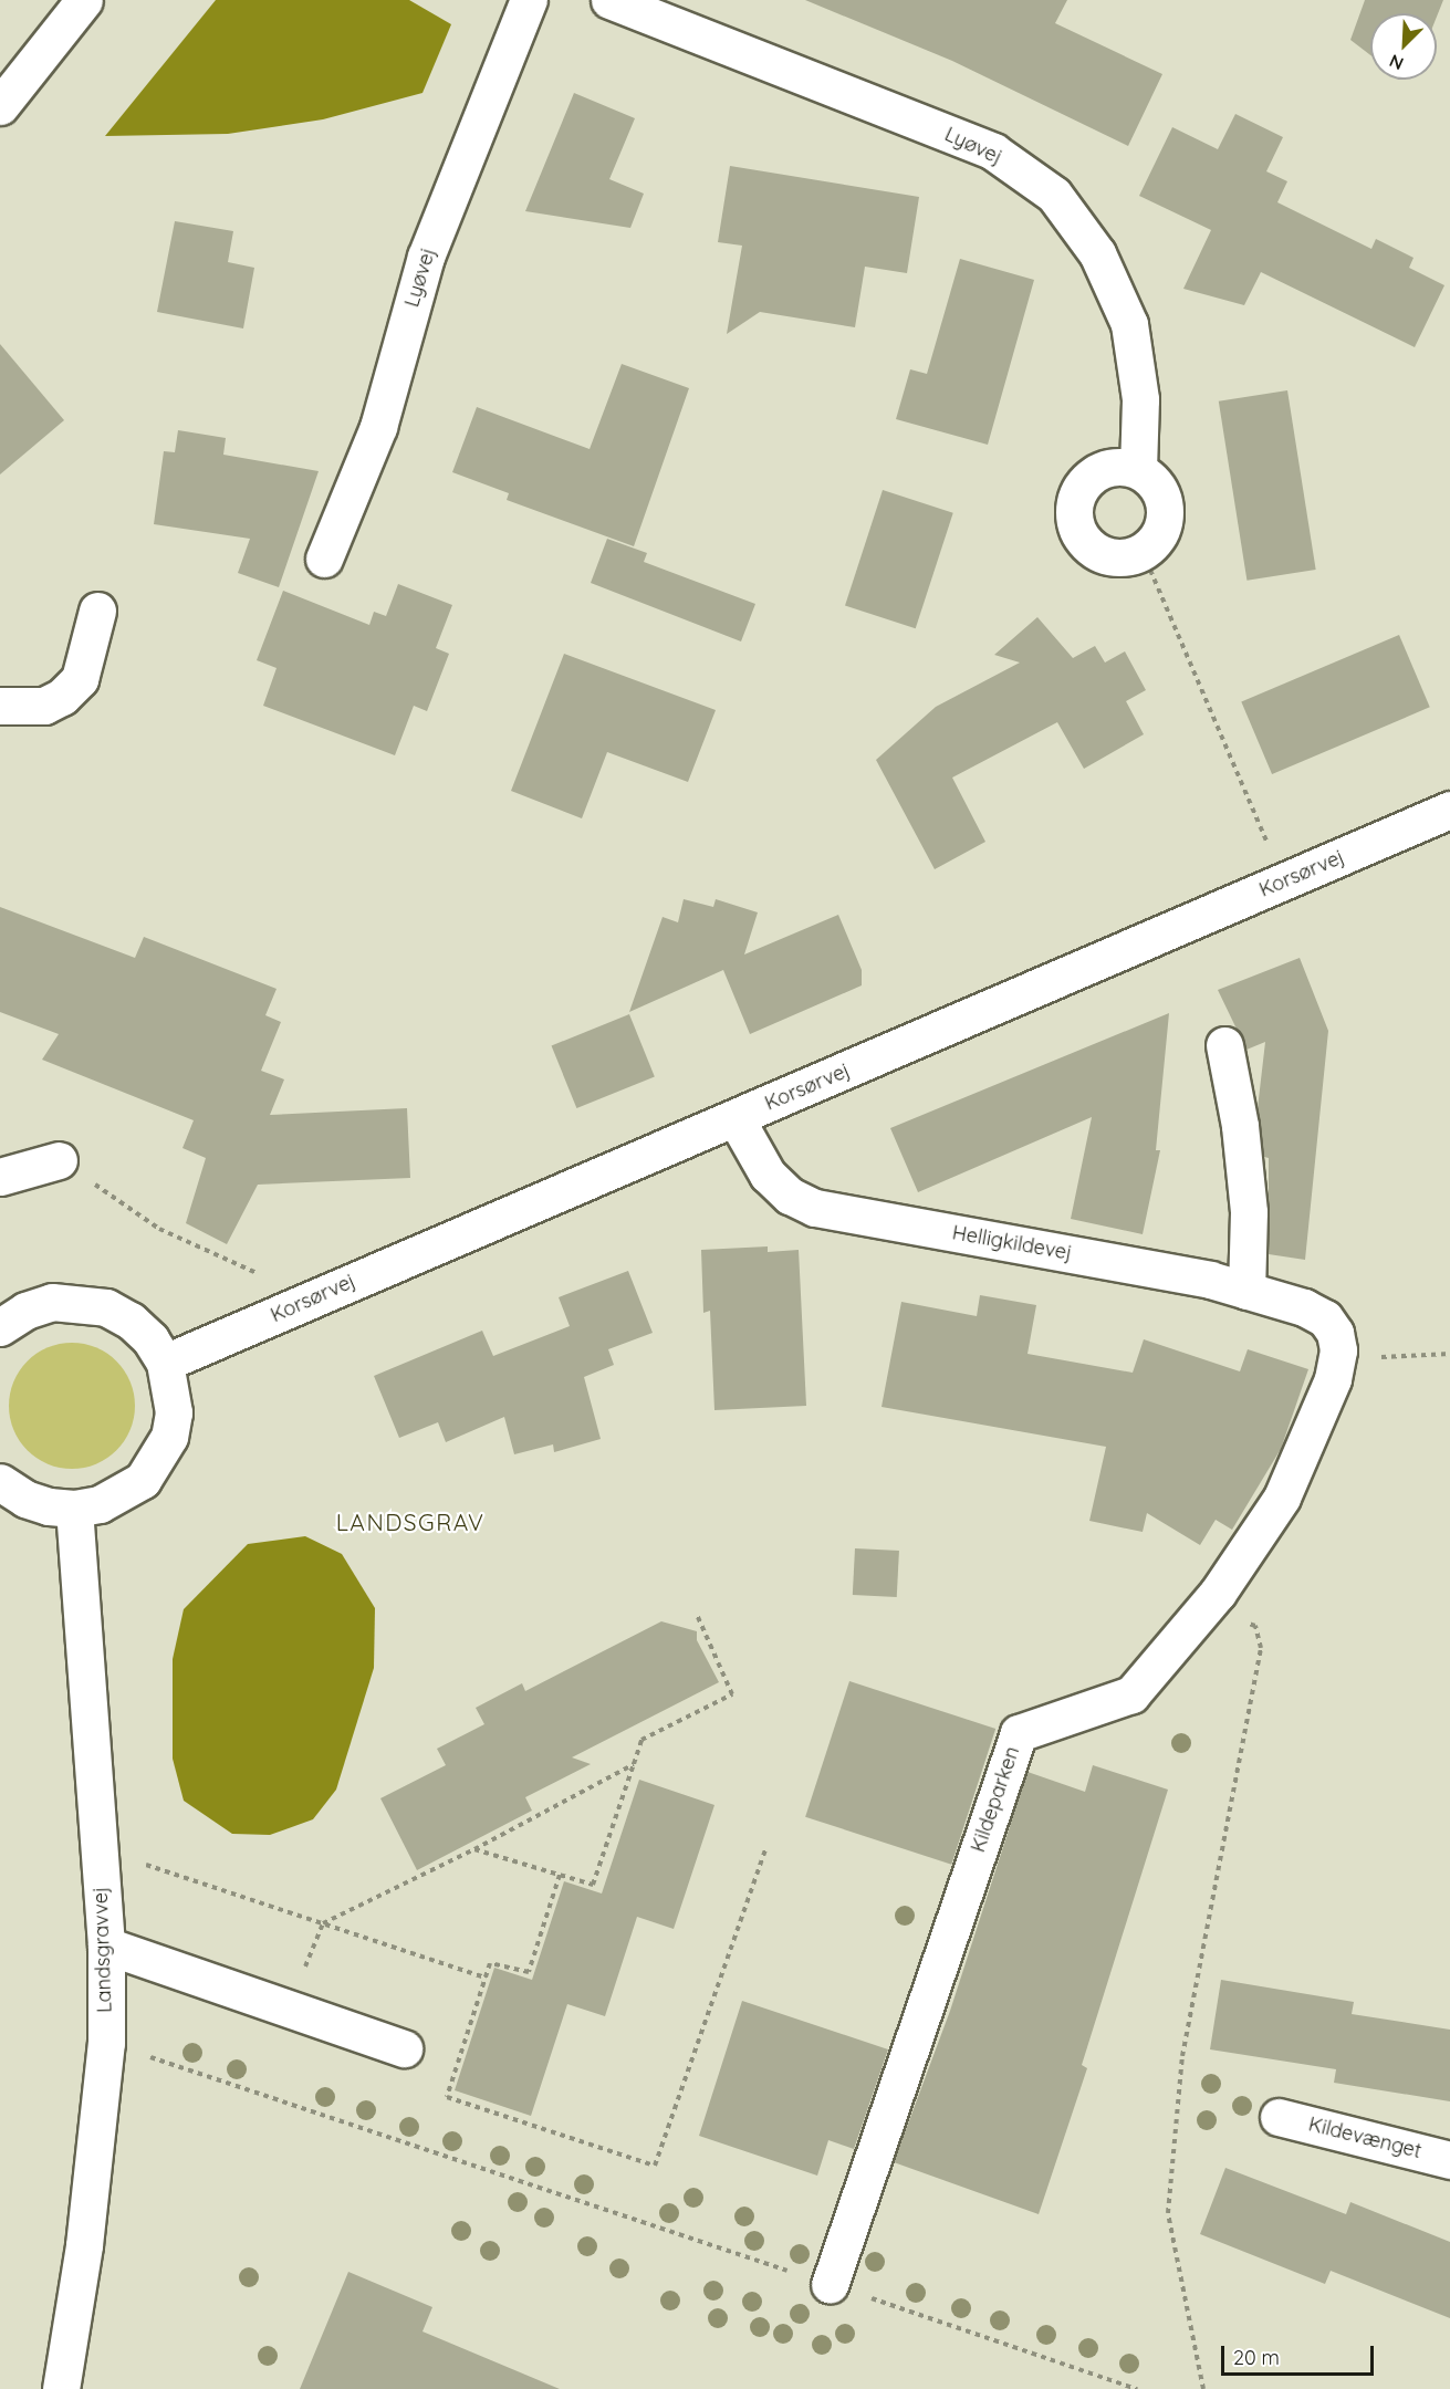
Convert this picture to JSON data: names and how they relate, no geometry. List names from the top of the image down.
{
  "streets": {
    "street": [
      "Lyøvej",
      "Korsørvej",
      "Helligkildevej",
      "Kildeparken",
      "Landsgravvej",
      "Kildevænget"
    ]
  },
  "crossings": [
    ["Korsørvej", "Helligkildevej"],
    ["Helligkildevej", "Kildeparken"]
  ],
  "districts": ["LANDSGRAV"],
  "scale_bar": "20 m",
  "north": "bottom left"
}
